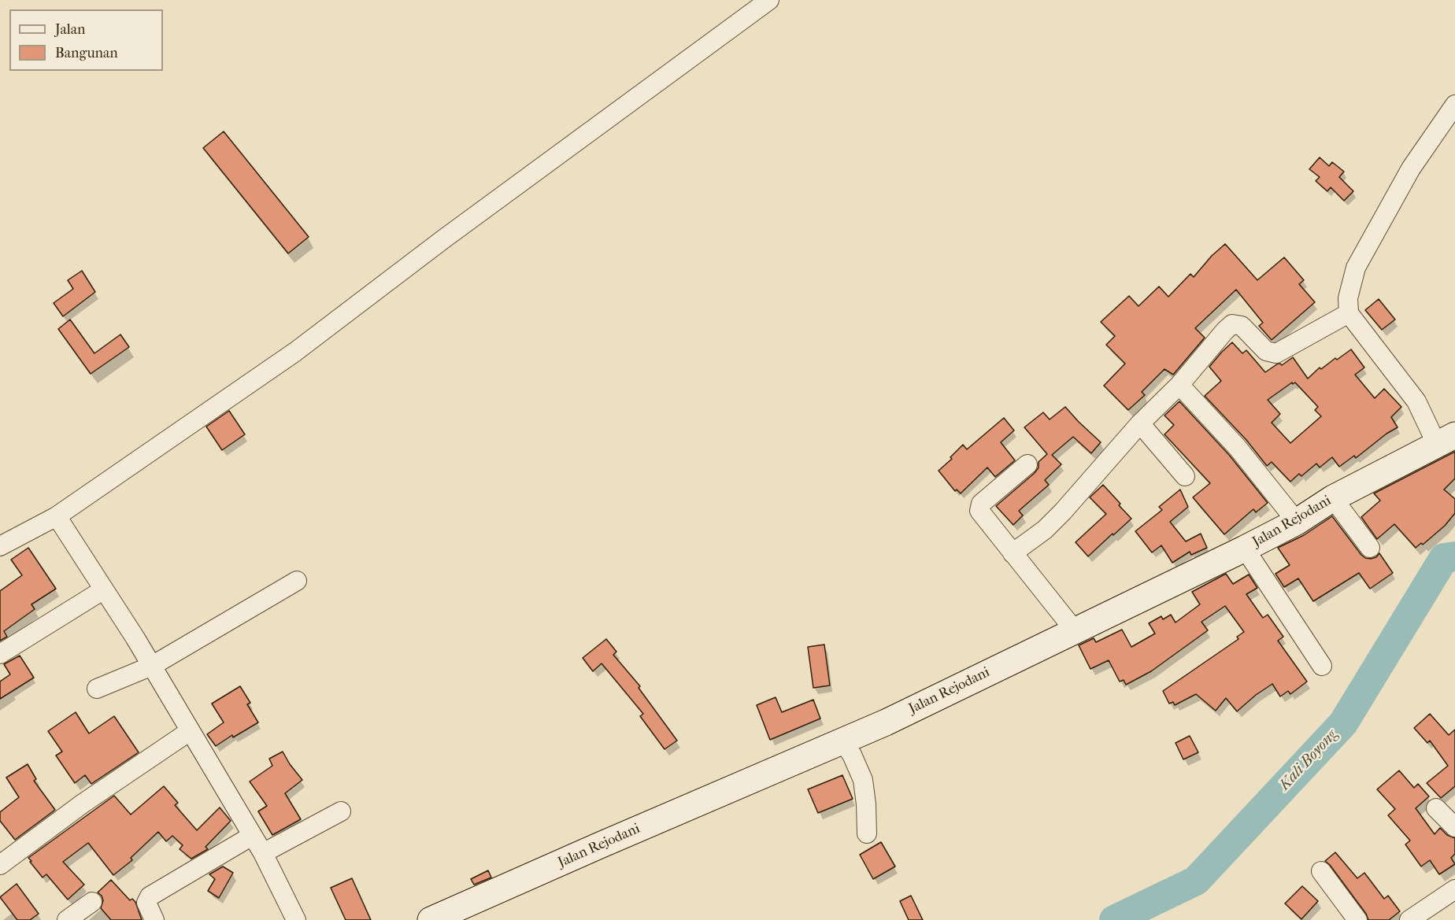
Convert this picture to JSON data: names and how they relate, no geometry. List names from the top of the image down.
{
  "streets": {
    "main road": ["Jalan Rejodani"]
  },
  "water": ["Kali Boyong"],
  "legend": ["Jalan", "Bangunan"]
}
